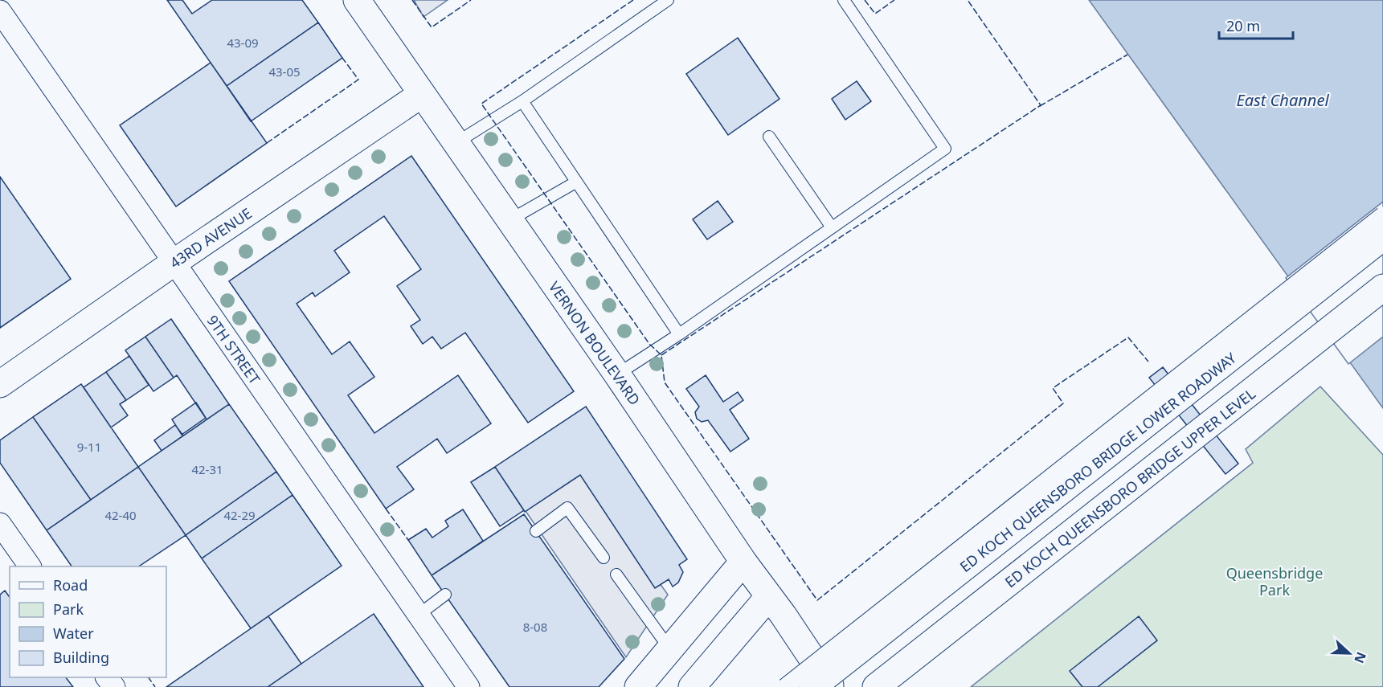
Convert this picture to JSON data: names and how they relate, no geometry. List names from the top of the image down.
{
  "streets": {
    "main road": [
      "43RD AVENUE",
      "VERNON BOULEVARD",
      "ED KOCH QUEENSBORO BRIDGE LOWER ROADWAY",
      "ED KOCH QUEENSBORO BRIDGE UPPER LEVEL"
    ],
    "street": ["9TH STREET"]
  },
  "crossings": [
    ["43RD AVENUE", "VERNON BOULEVARD"],
    ["43RD AVENUE", "9TH STREET"],
    ["VERNON BOULEVARD", "ED KOCH QUEENSBORO BRIDGE UPPER LEVEL"]
  ],
  "water": ["East Channel"],
  "parks": ["Queensbridge Park"],
  "house_numbers": [
    "43-09",
    "43-05",
    "9-11",
    "42-31",
    "42-40",
    "42-29",
    "8-08"
  ],
  "legend": [
    "Road",
    "Park",
    "Water",
    "Building"
  ],
  "scale_bar": "20 m",
  "north": "right"
}
